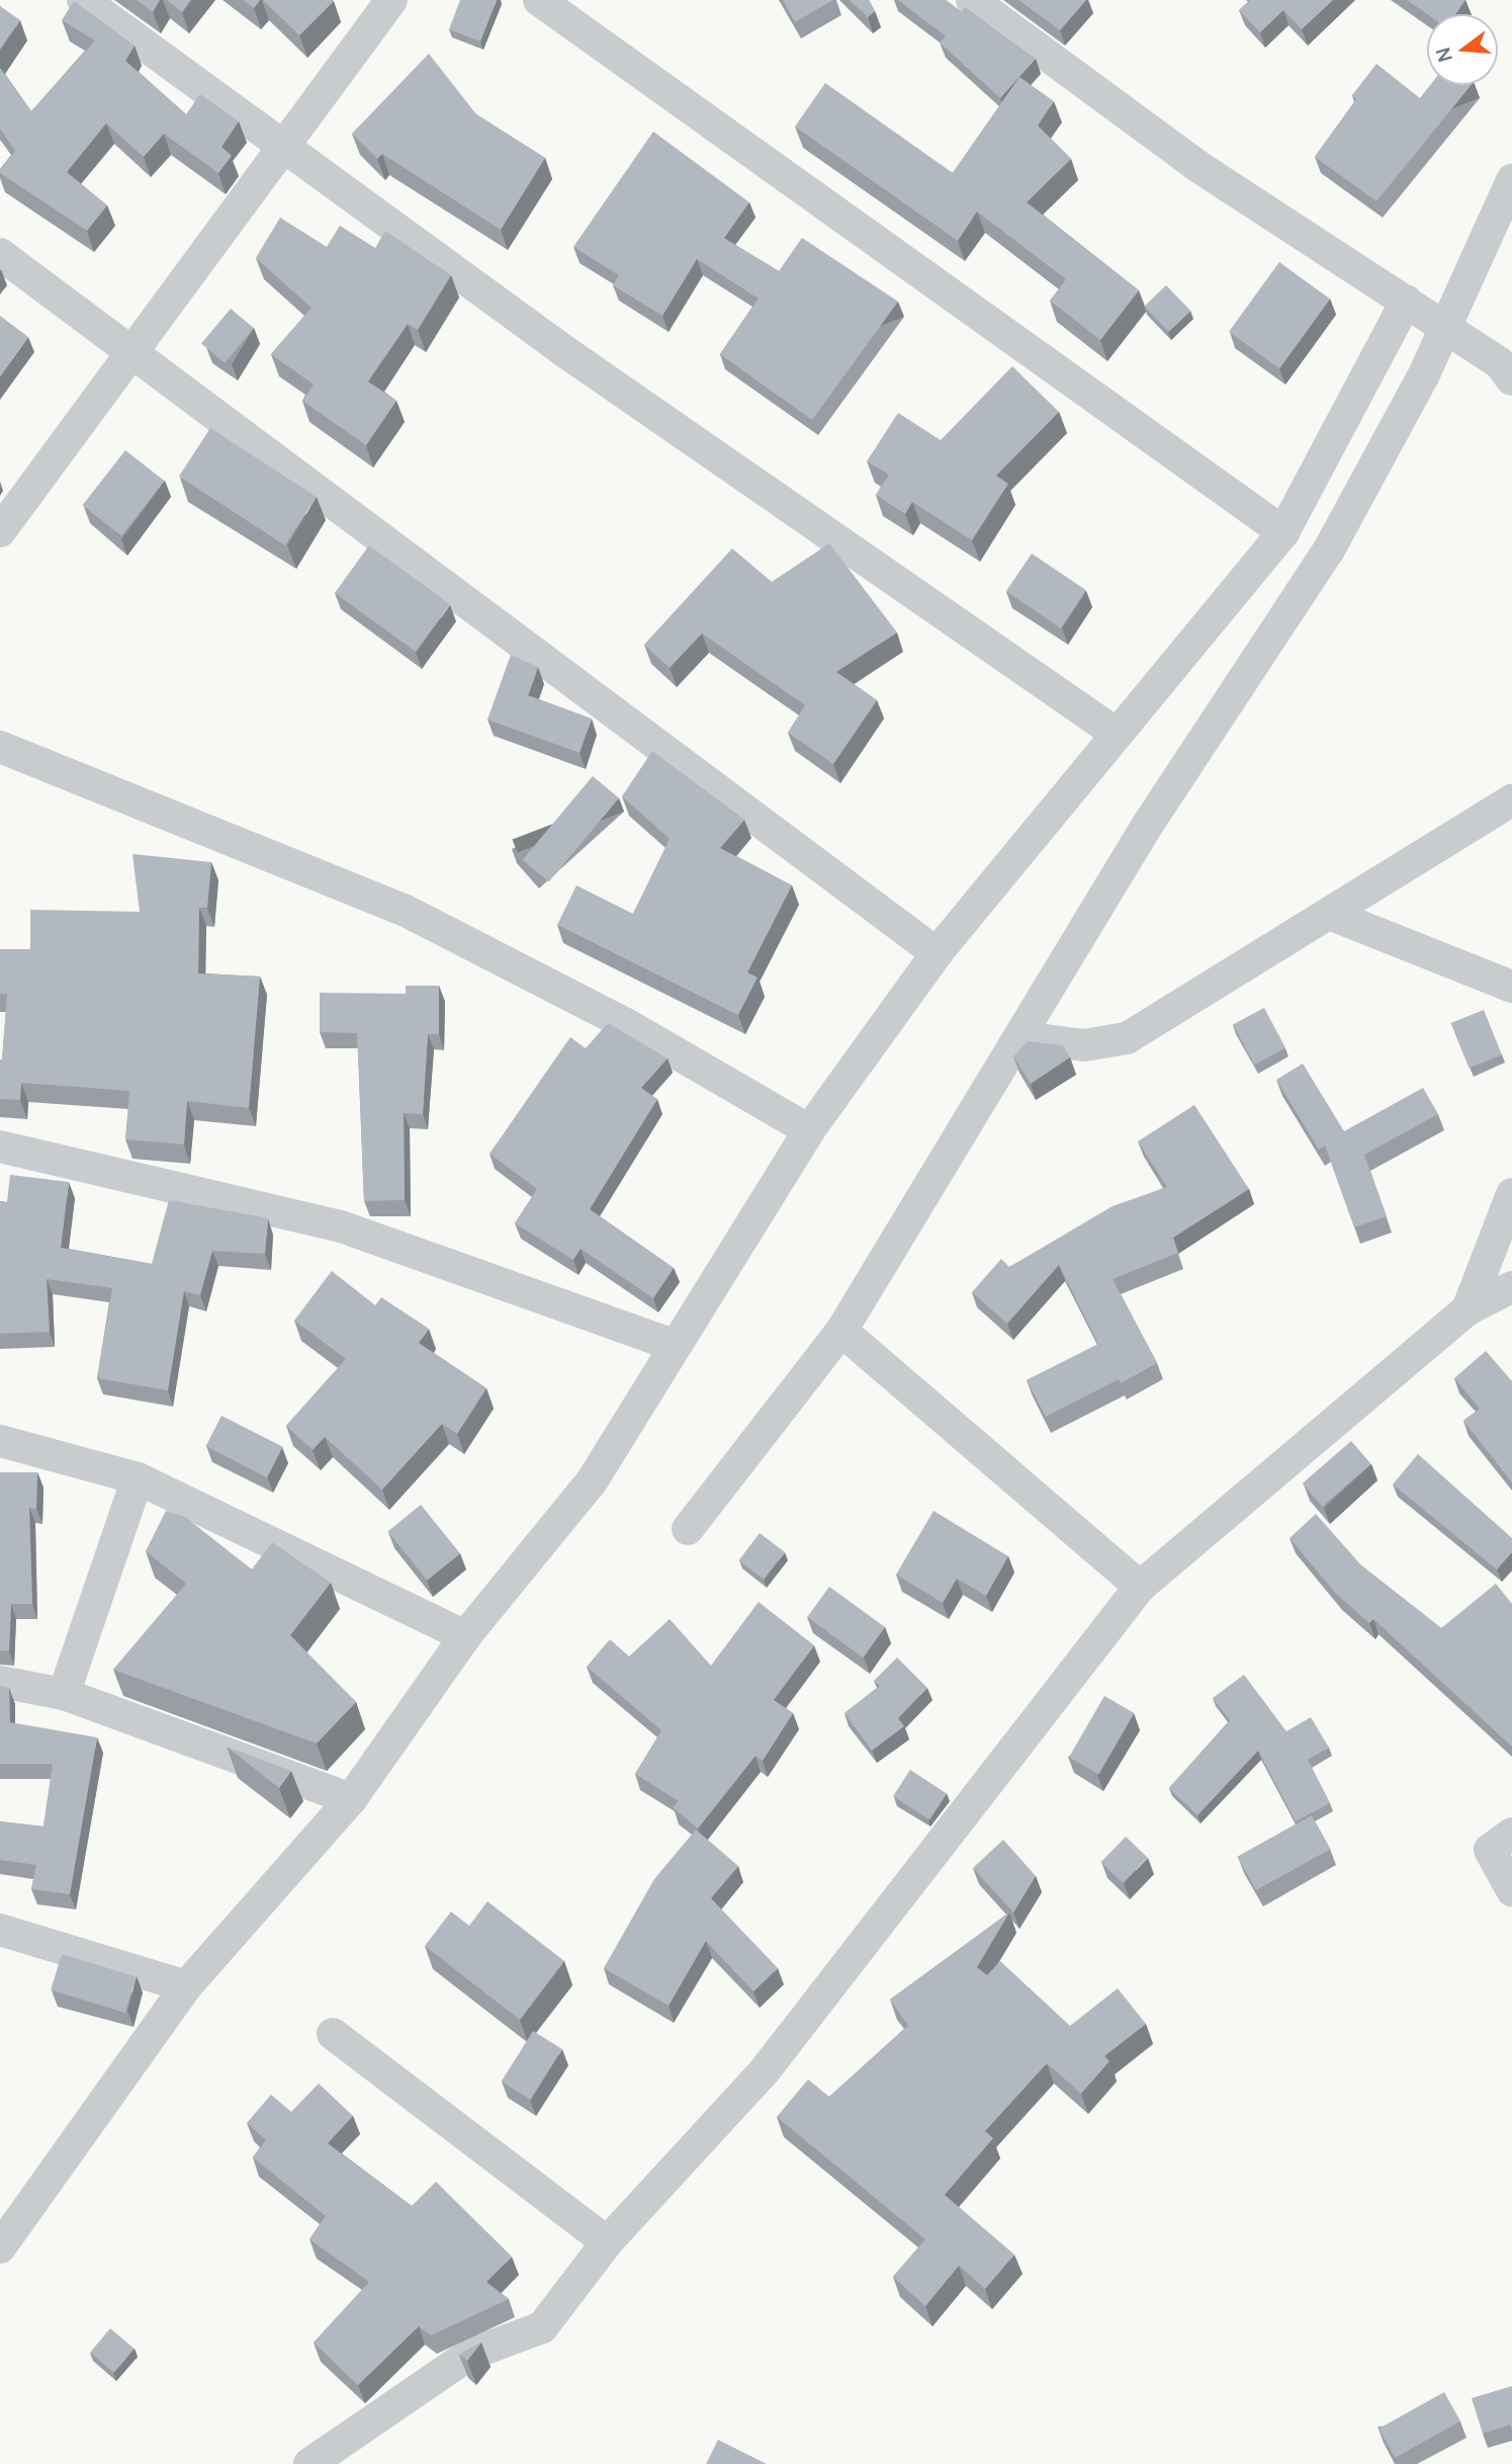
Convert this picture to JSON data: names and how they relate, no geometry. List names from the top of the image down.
{
  "north": "left"
}
